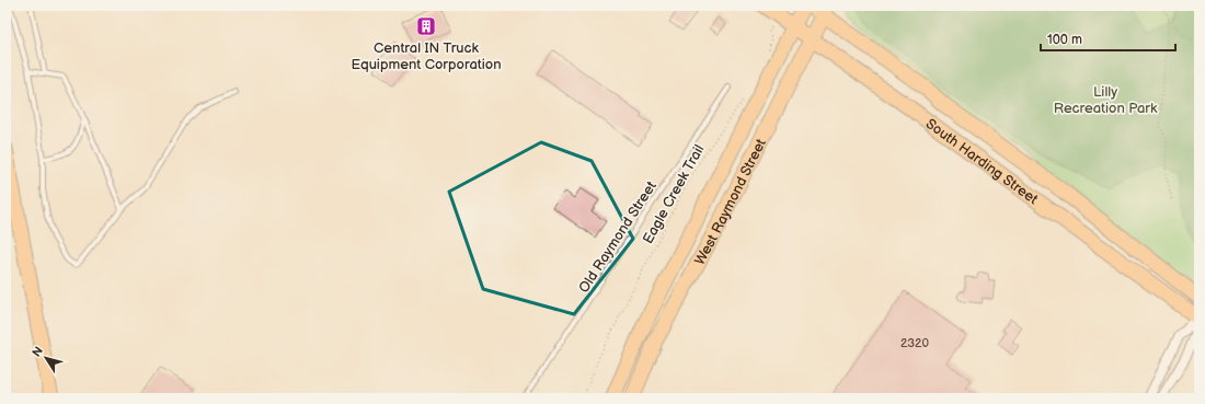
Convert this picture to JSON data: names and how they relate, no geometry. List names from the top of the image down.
{
  "streets": {
    "main road": ["South Harding Street", "West Raymond Street"],
    "lane": ["Old Raymond Street"],
    "path": ["Eagle Creek Trail"]
  },
  "crossings": [
    ["South Harding Street", "West Raymond Street"]
  ],
  "parks": ["Lilly Recreation Park"],
  "places": {
    "building": ["Central IN Truck Equipment Corporation"]
  },
  "house_numbers": ["2320"],
  "scale_bar": "100 m",
  "north": "top left"
}
